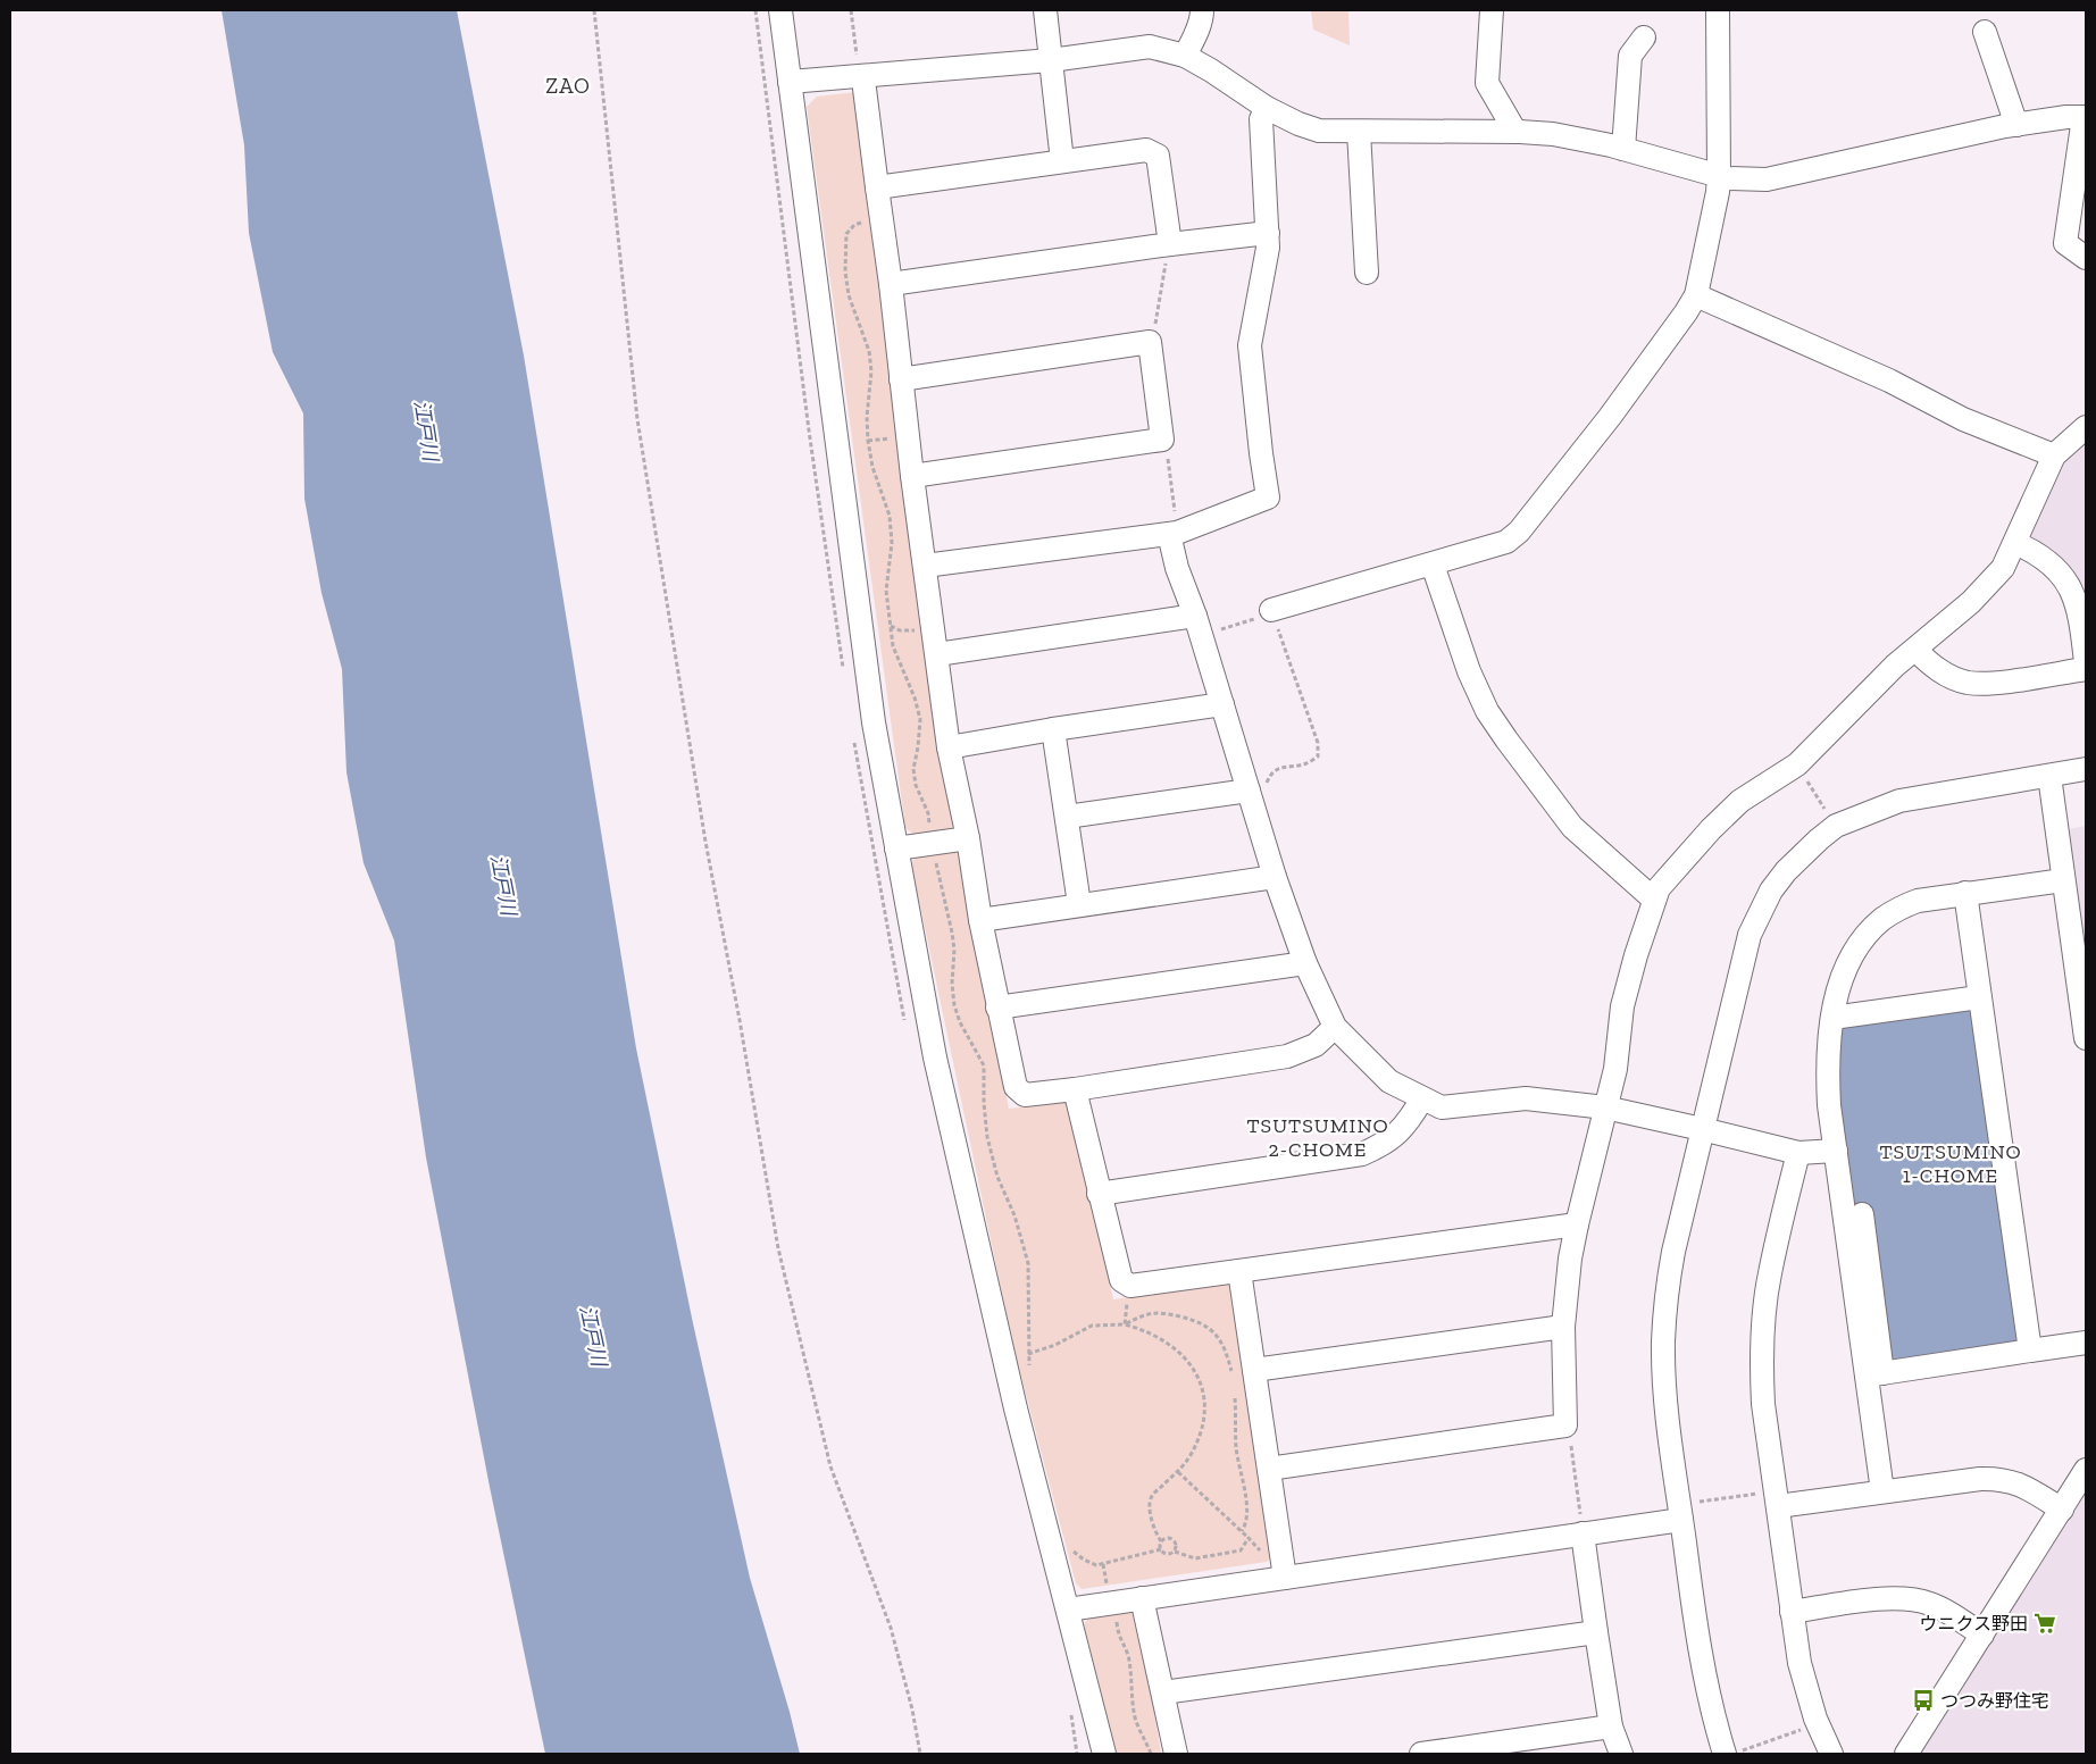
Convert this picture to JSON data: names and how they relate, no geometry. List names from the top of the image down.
{
  "districts": ["ZAO", "TSUTSUMINO 2-CHOME", "TSUTSUMINO 1-CHOME"],
  "water": ["江戸川"],
  "places": {
    "supermarket": ["ウニクス野田"],
    "bus stop": ["つつみ野住宅"]
  }
}
